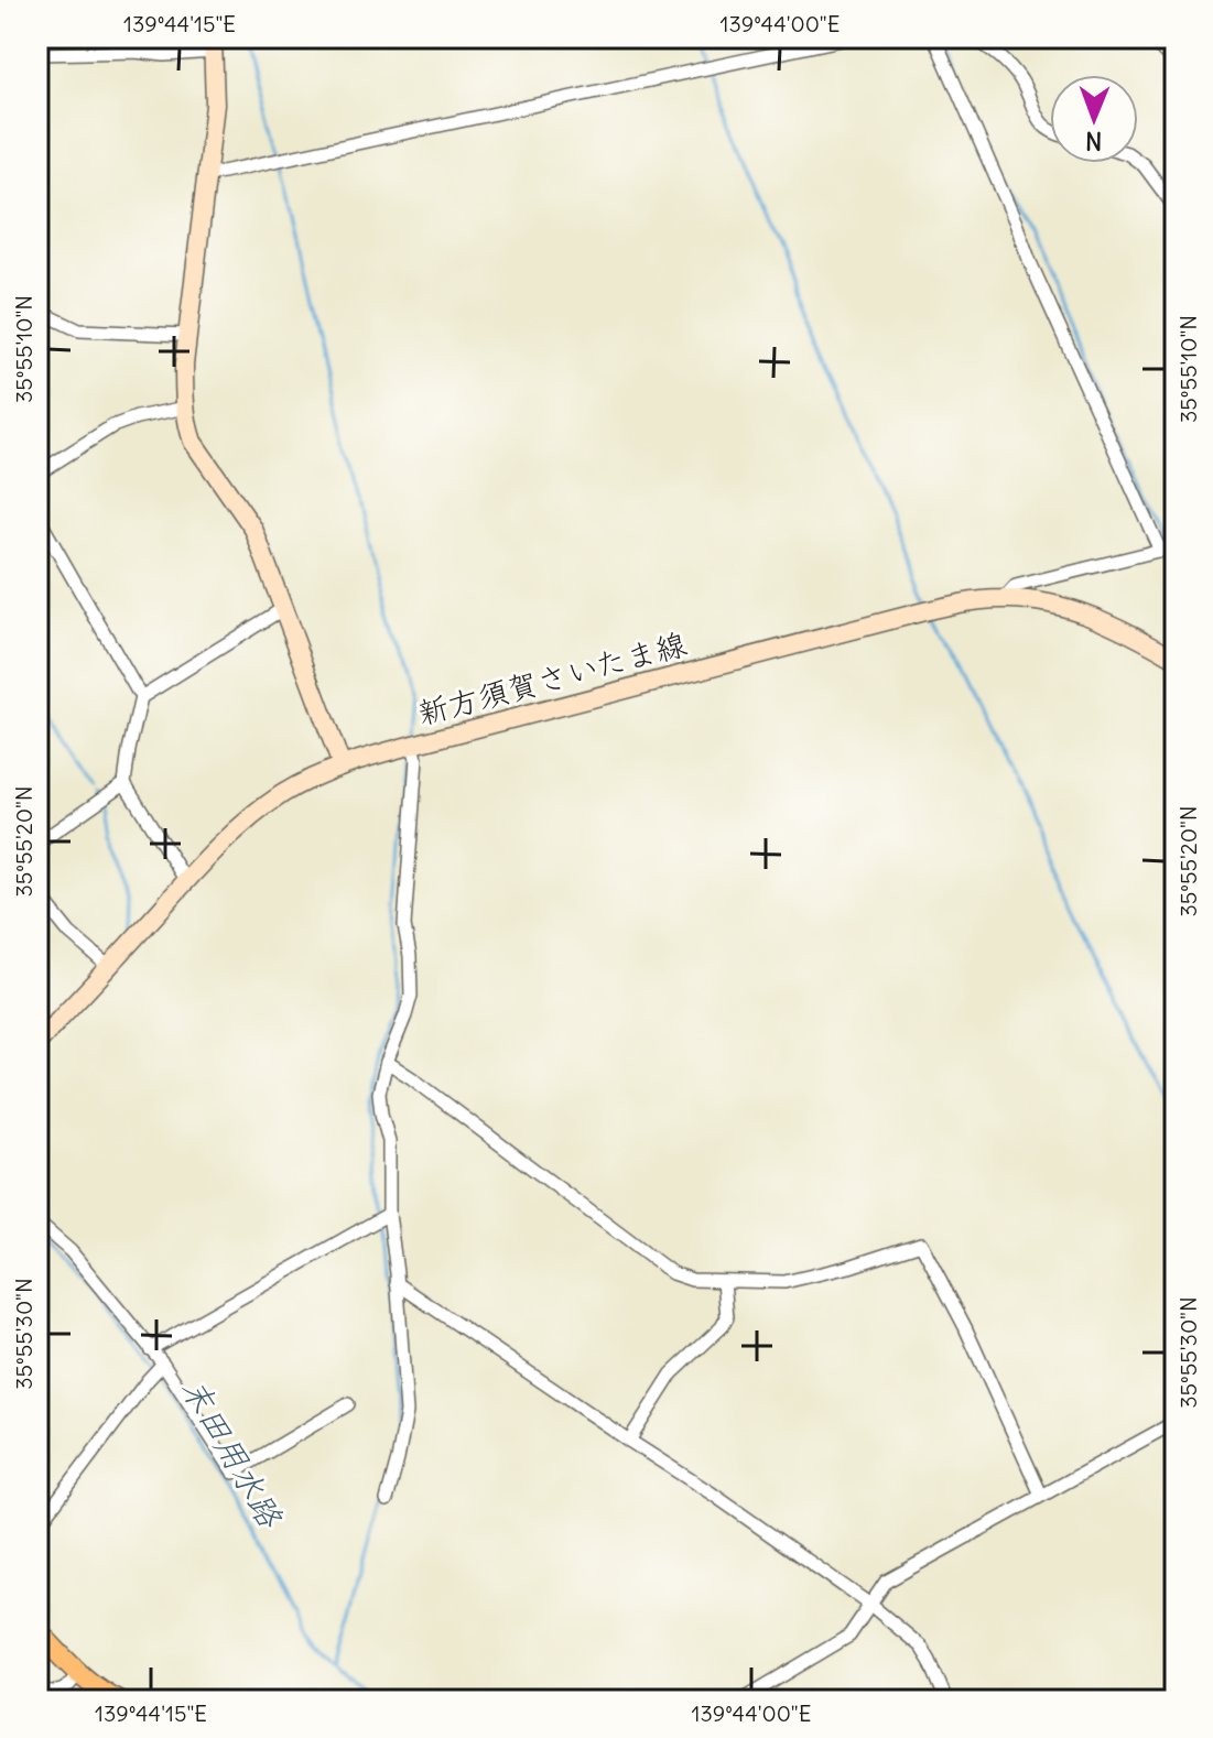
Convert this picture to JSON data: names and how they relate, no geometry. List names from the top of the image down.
{
  "streets": {
    "main road": ["新方須賀さいたま線"]
  },
  "water": ["末田用水路"],
  "north": "bottom",
  "coordinates": [
    "139°44'15\"E",
    "139°44'00\"E",
    "35°55'10\"N",
    "35°55'20\"N",
    "35°55'30\"N"
  ]
}
